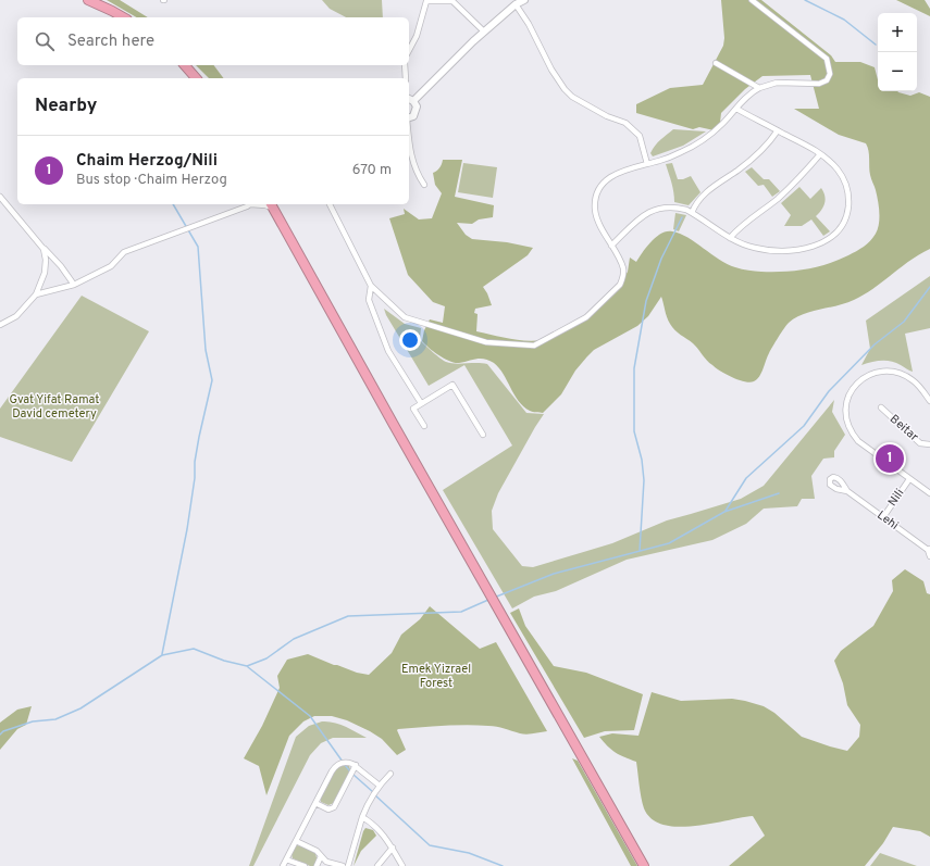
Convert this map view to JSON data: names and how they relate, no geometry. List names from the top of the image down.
{
  "streets": {
    "street": ["Beitar", "Nili", "Lehi"]
  },
  "crossings": [
    ["Nili", "Lehi"]
  ],
  "parks": ["Gvat Yifat Ramat David cemetery", "Emek Yizrael Forest"],
  "page": {
    "map_buttons": ["+", "−"],
    "search": "Search here",
    "heading": "Nearby",
    "list": [
      {
        "mark": "1",
        "name": "Chaim Herzog/Nili",
        "note": "Bus stop · Chaim Herzog",
        "value": "670 m"
      }
    ],
    "pins": "1"
  }
}
